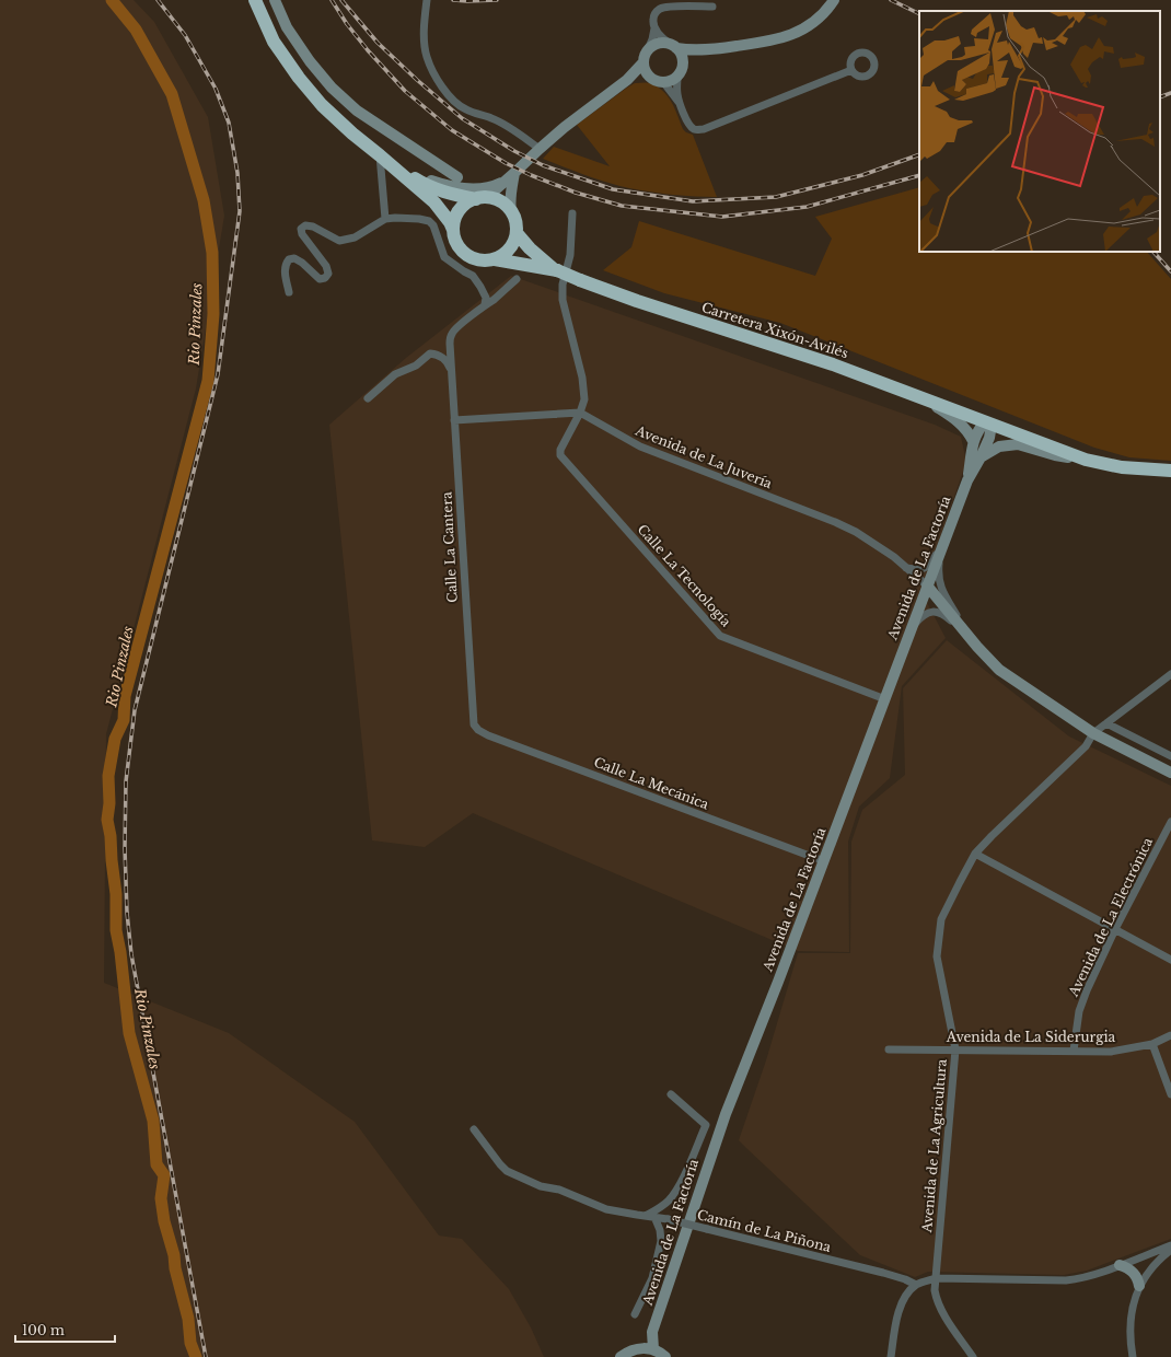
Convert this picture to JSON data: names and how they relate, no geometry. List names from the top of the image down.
{
  "streets": {
    "highway": ["Carretera Xixón-Avilés"],
    "street": [
      "Avenida de La Juvería",
      "Calle La Cantera",
      "Avenida de La Factoría",
      "Calle La Tecnología",
      "Calle La Mecánica",
      "Avenida de La Electrónica",
      "Avenida de La Siderurgia",
      "Avenida de La Agricultura",
      "Camín de La Piñona"
    ]
  },
  "crossings": [
    ["Carretera Xixón-Avilés", "Avenida de La Factoría"],
    ["Avenida de La Juvería", "Avenida de La Factoría"],
    ["Avenida de La Juvería", "Calle La Tecnología"],
    ["Calle La Cantera", "Calle La Mecánica"],
    ["Avenida de La Factoría", "Calle La Tecnología"],
    ["Avenida de La Factoría", "Calle La Mecánica"],
    ["Avenida de La Electrónica", "Avenida de La Siderurgia"],
    ["Avenida de La Siderurgia", "Avenida de La Agricultura"]
  ],
  "water": ["Rio Pinzales"],
  "scale_bar": "100 m"
}
